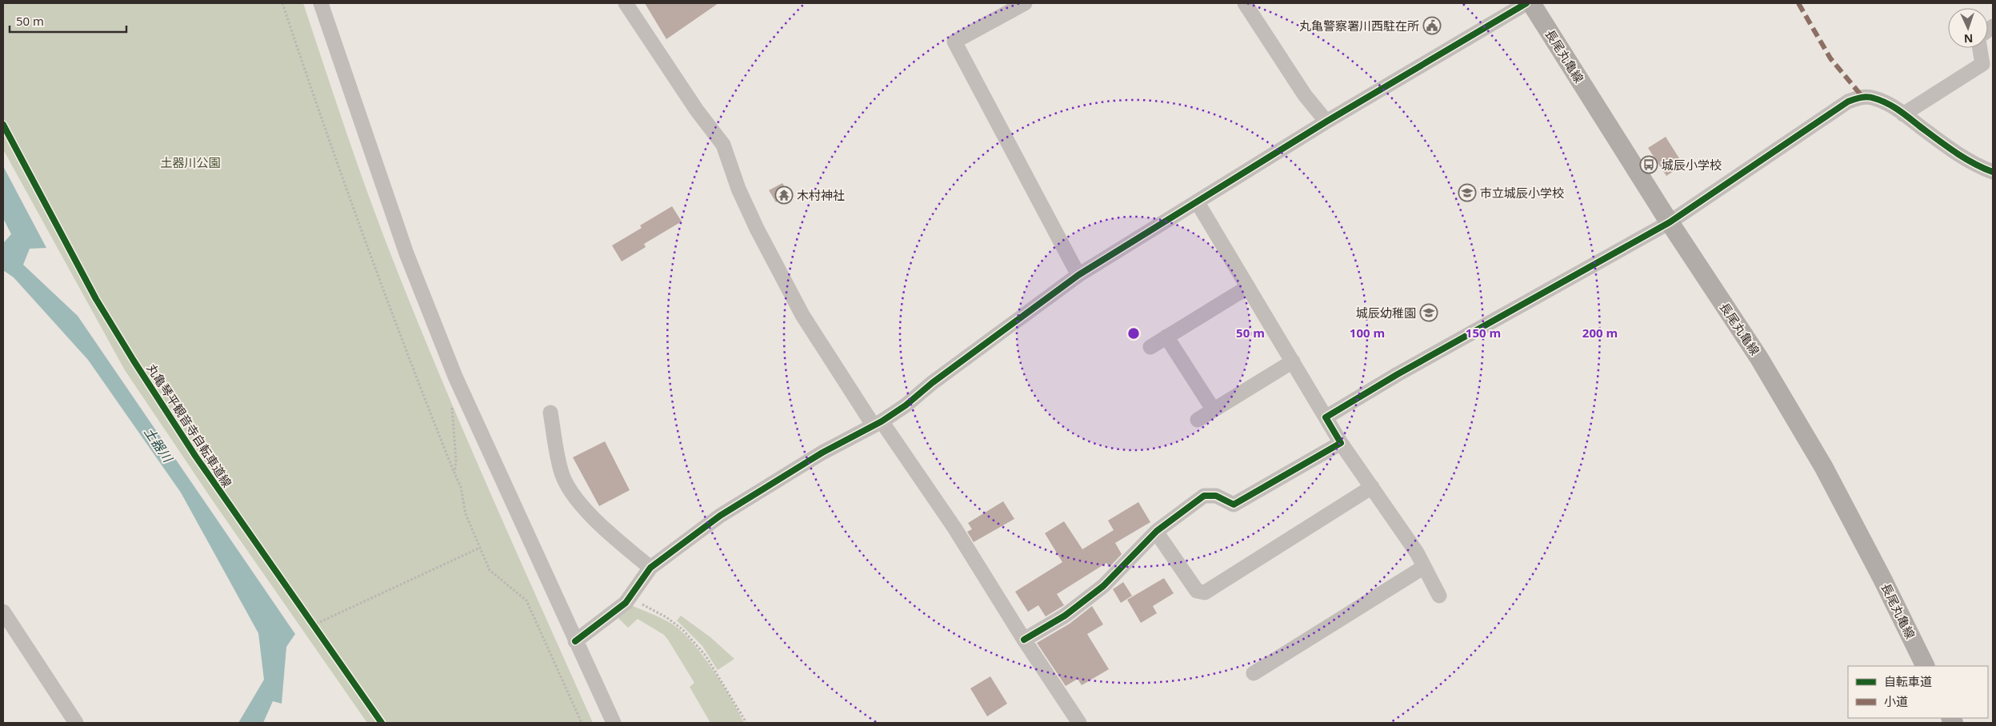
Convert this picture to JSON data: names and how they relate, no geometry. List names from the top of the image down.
{
  "streets": {
    "main road": ["長尾丸亀線"],
    "cycle path": ["丸亀琴平観音寺自転車道線"]
  },
  "water": ["土器川"],
  "parks": ["土器川公園"],
  "places": {
    "public building": ["丸亀警察署川西駐在所"],
    "bus stop": ["城辰小学校"],
    "school or university": ["市立城辰小学校", "城辰幼稚園"],
    "temple": ["木村神社"]
  },
  "legend": ["自転車道", "小道"],
  "scale_bar": "50 m",
  "north": "bottom",
  "rings": [
    "50 m",
    "100 m",
    "150 m",
    "200 m"
  ]
}
